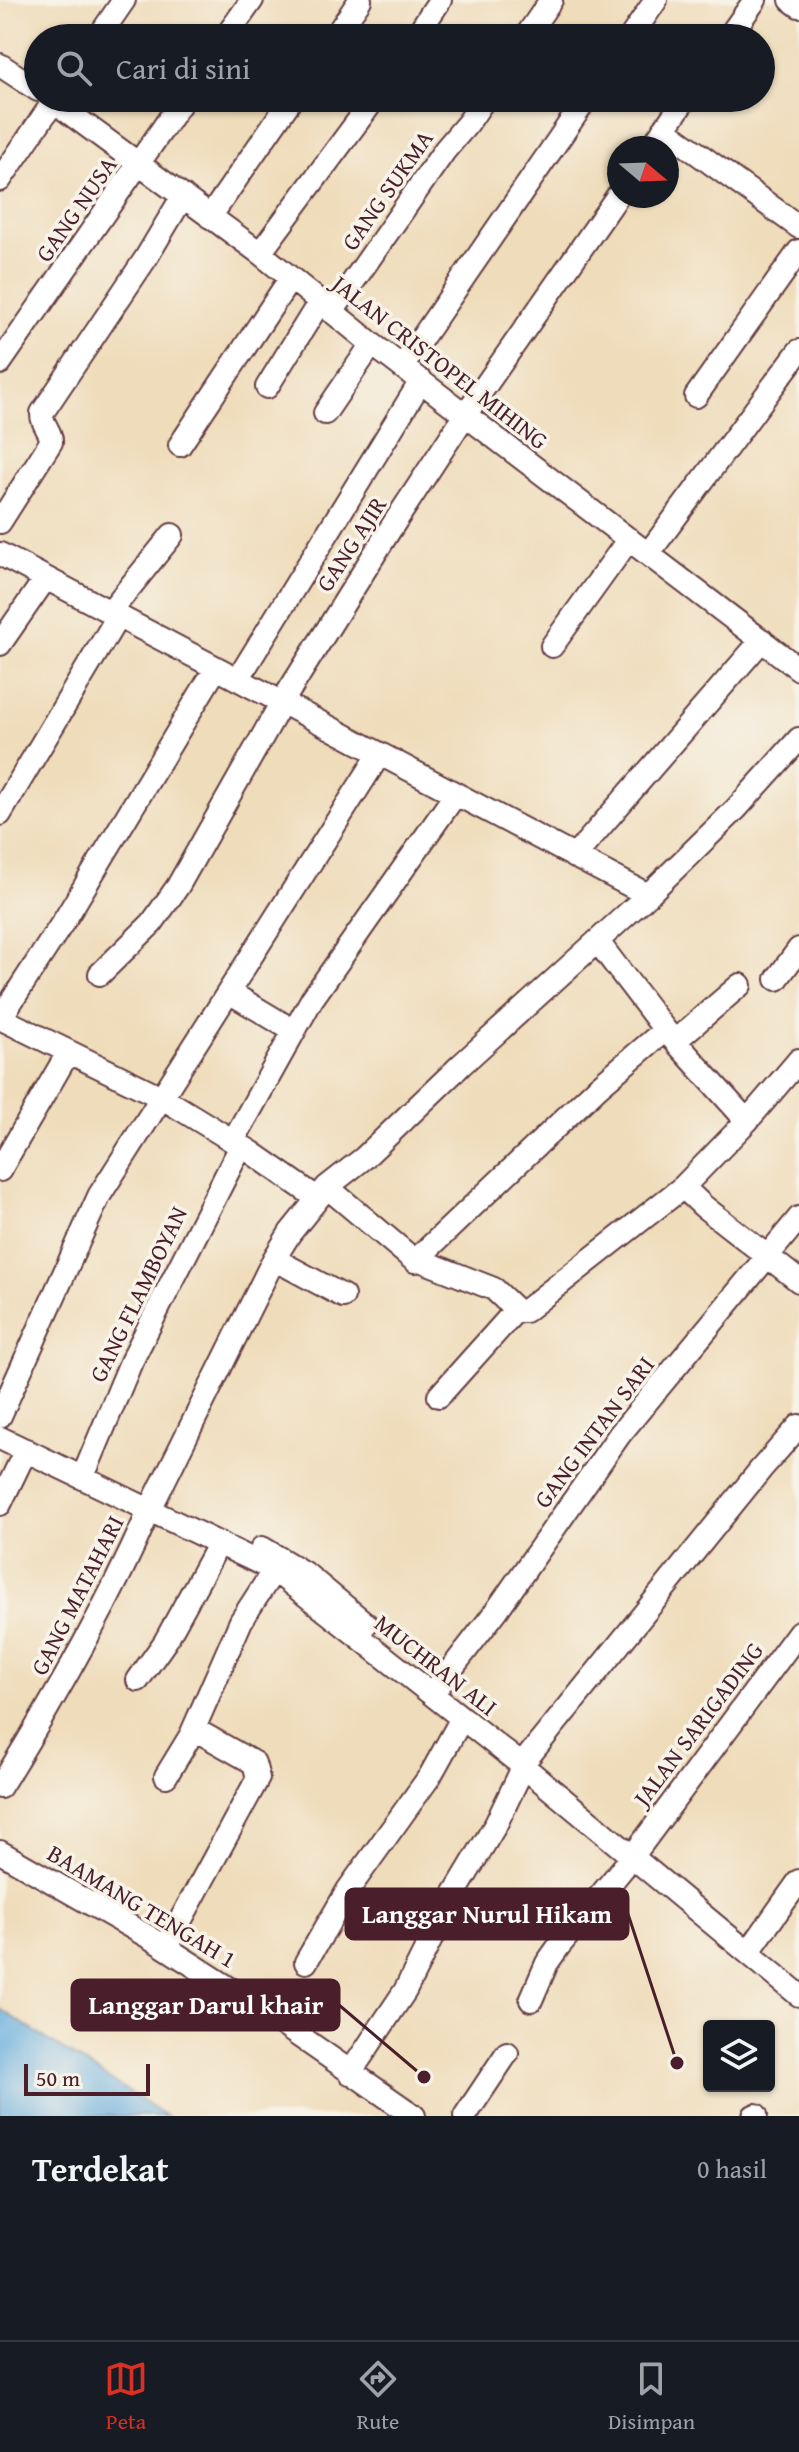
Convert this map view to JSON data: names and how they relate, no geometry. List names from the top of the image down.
{
  "streets": {
    "street": [
      "GANG SUKMA",
      "GANG NUSA",
      "JALAN CRISTOPEL MIHING",
      "GANG AJIR",
      "GANG FLAMBOYAN",
      "GANG INTAN SARI",
      "GANG MATAHARI",
      "MUCHRAN ALI",
      "JALAN SARIGADING",
      "BAAMANG TENGAH 1"
    ]
  },
  "crossings": [
    ["GANG SUKMA", "JALAN CRISTOPEL MIHING"],
    ["GANG NUSA", "JALAN CRISTOPEL MIHING"],
    ["JALAN CRISTOPEL MIHING", "GANG AJIR"],
    ["GANG FLAMBOYAN", "MUCHRAN ALI"],
    ["GANG INTAN SARI", "MUCHRAN ALI"],
    ["GANG MATAHARI", "MUCHRAN ALI"],
    ["MUCHRAN ALI", "JALAN SARIGADING"]
  ],
  "places": ["Langgar Nurul Hikam", "Langgar Darul khair"],
  "scale_bar": "50 m",
  "north": "right",
  "page": {
    "search": "Cari di sini",
    "scale": "50 m",
    "heading": ["Terdekat", "0 hasil"],
    "nav": ["Peta", "Rute", "Disimpan"]
  }
}
